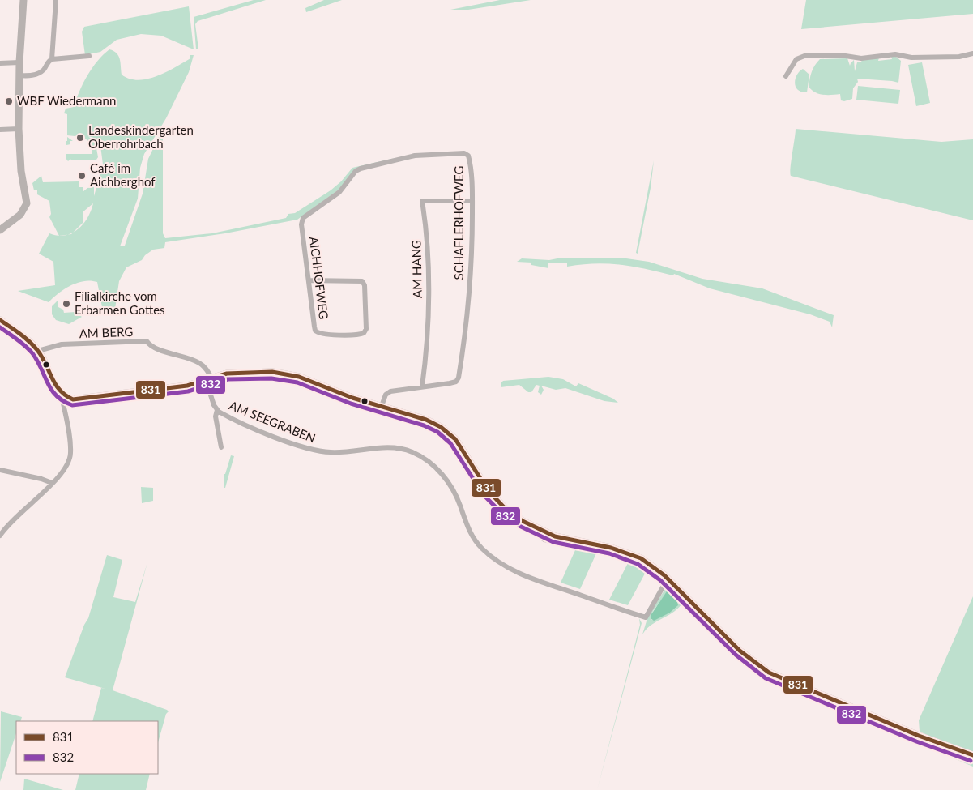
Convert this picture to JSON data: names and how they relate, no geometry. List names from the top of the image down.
{
  "streets": {
    "street": [
      "SCHAFLERHOFWEG",
      "AM HANG",
      "AICHHOFWEG",
      "AM BERG",
      "AM SEEGRABEN"
    ]
  },
  "crossings": [
    ["SCHAFLERHOFWEG", "AM HANG"],
    ["SCHAFLERHOFWEG", "AICHHOFWEG"],
    ["AM BERG", "AM SEEGRABEN"]
  ],
  "places": [
    "WBF Wiedermann",
    "Landeskindergarten Oberrohrbach",
    "Café im Aichberghof",
    "Filialkirche vom Erbarmen Gottes"
  ],
  "lines": ["transit line 831", "transit line 832"],
  "legend": ["831", "832"]
}
